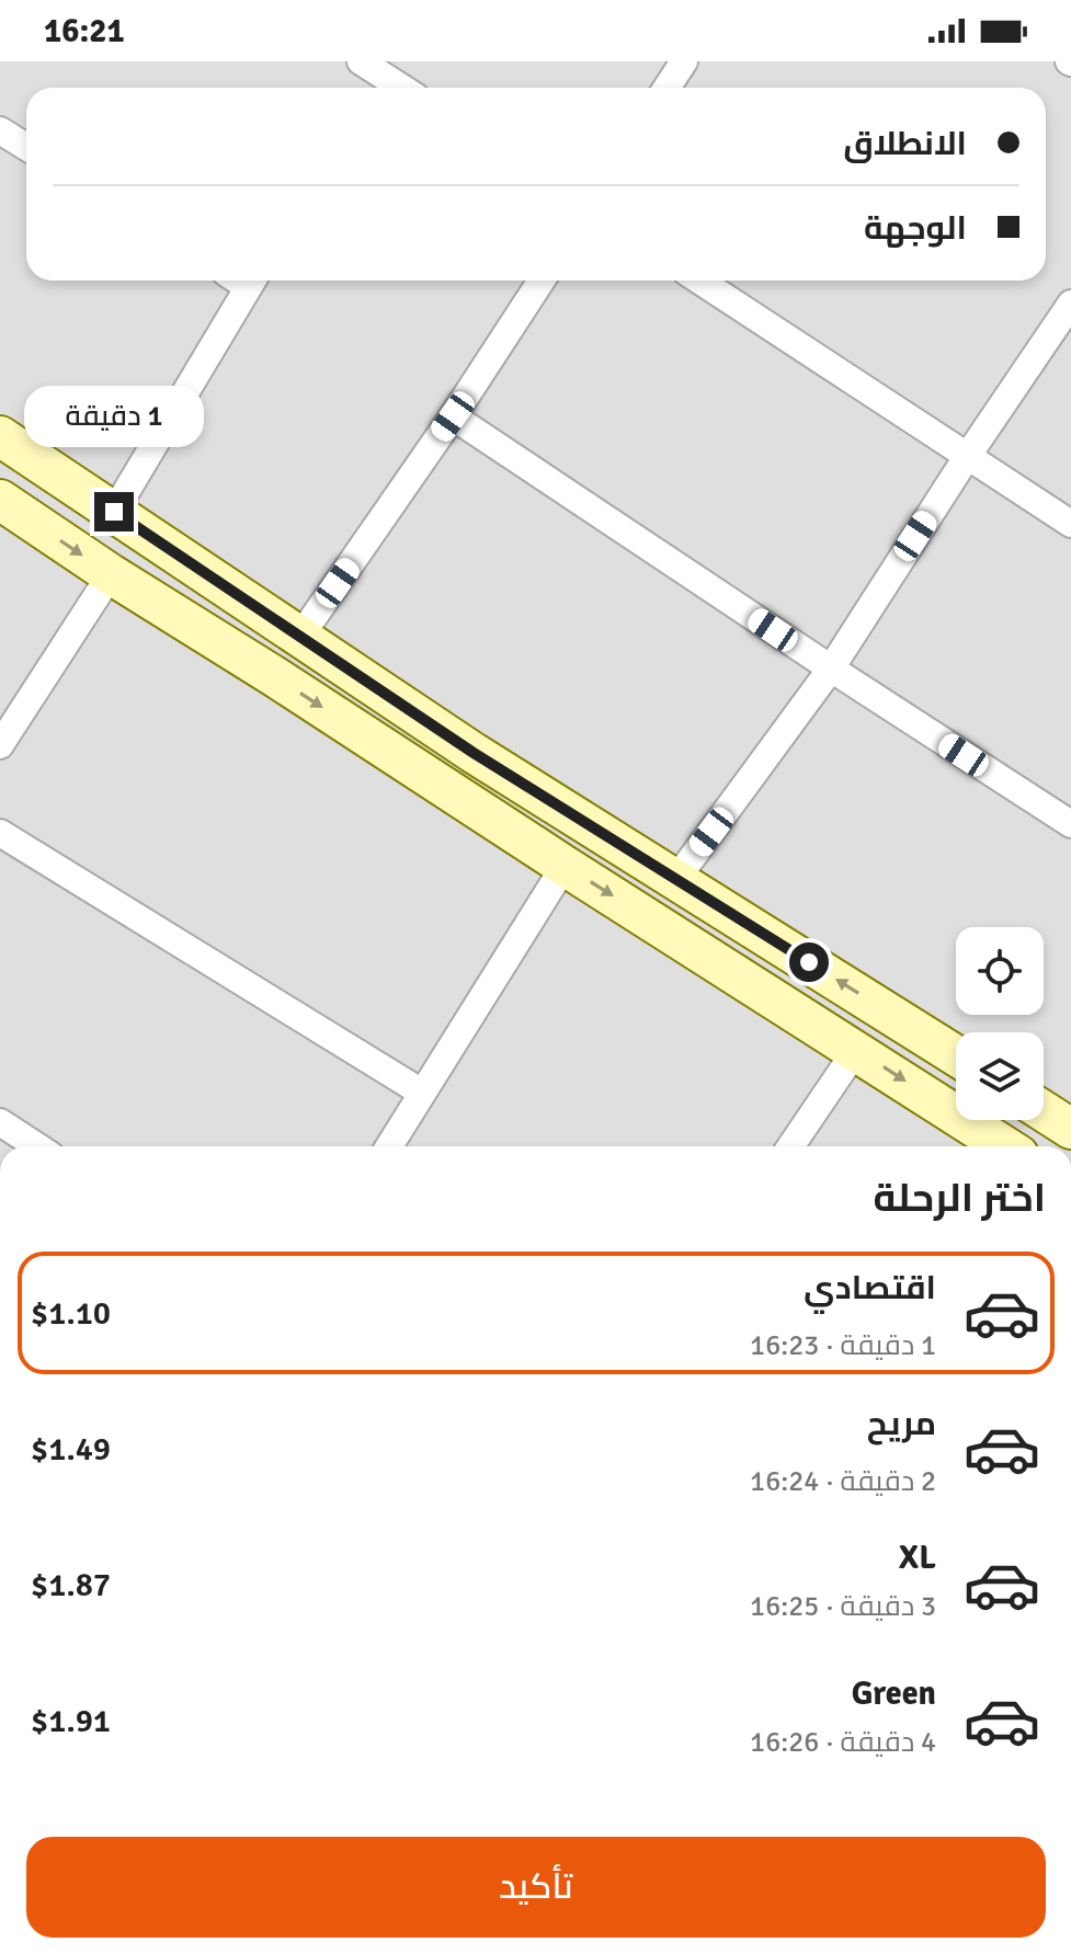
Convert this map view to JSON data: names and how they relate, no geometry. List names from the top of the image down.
{
  "page": {
    "status": "16:21",
    "banner": ["الانطلاق", "الوجهة"],
    "bubble": "1 دقيقة",
    "heading": "اختر الرحلة",
    "list": [
      {
        "name": "اقتصادي",
        "note": "1 دقيقة · 16:23",
        "value": "$1.10"
      },
      {
        "name": "مريح",
        "note": "2 دقيقة · 16:24",
        "value": "$1.49"
      },
      {
        "name": "XL",
        "note": "3 دقيقة · 16:25",
        "value": "$1.87"
      },
      {
        "name": "Green",
        "note": "4 دقيقة · 16:26",
        "value": "$1.91"
      }
    ],
    "buttons": "تأكيد"
  }
}
